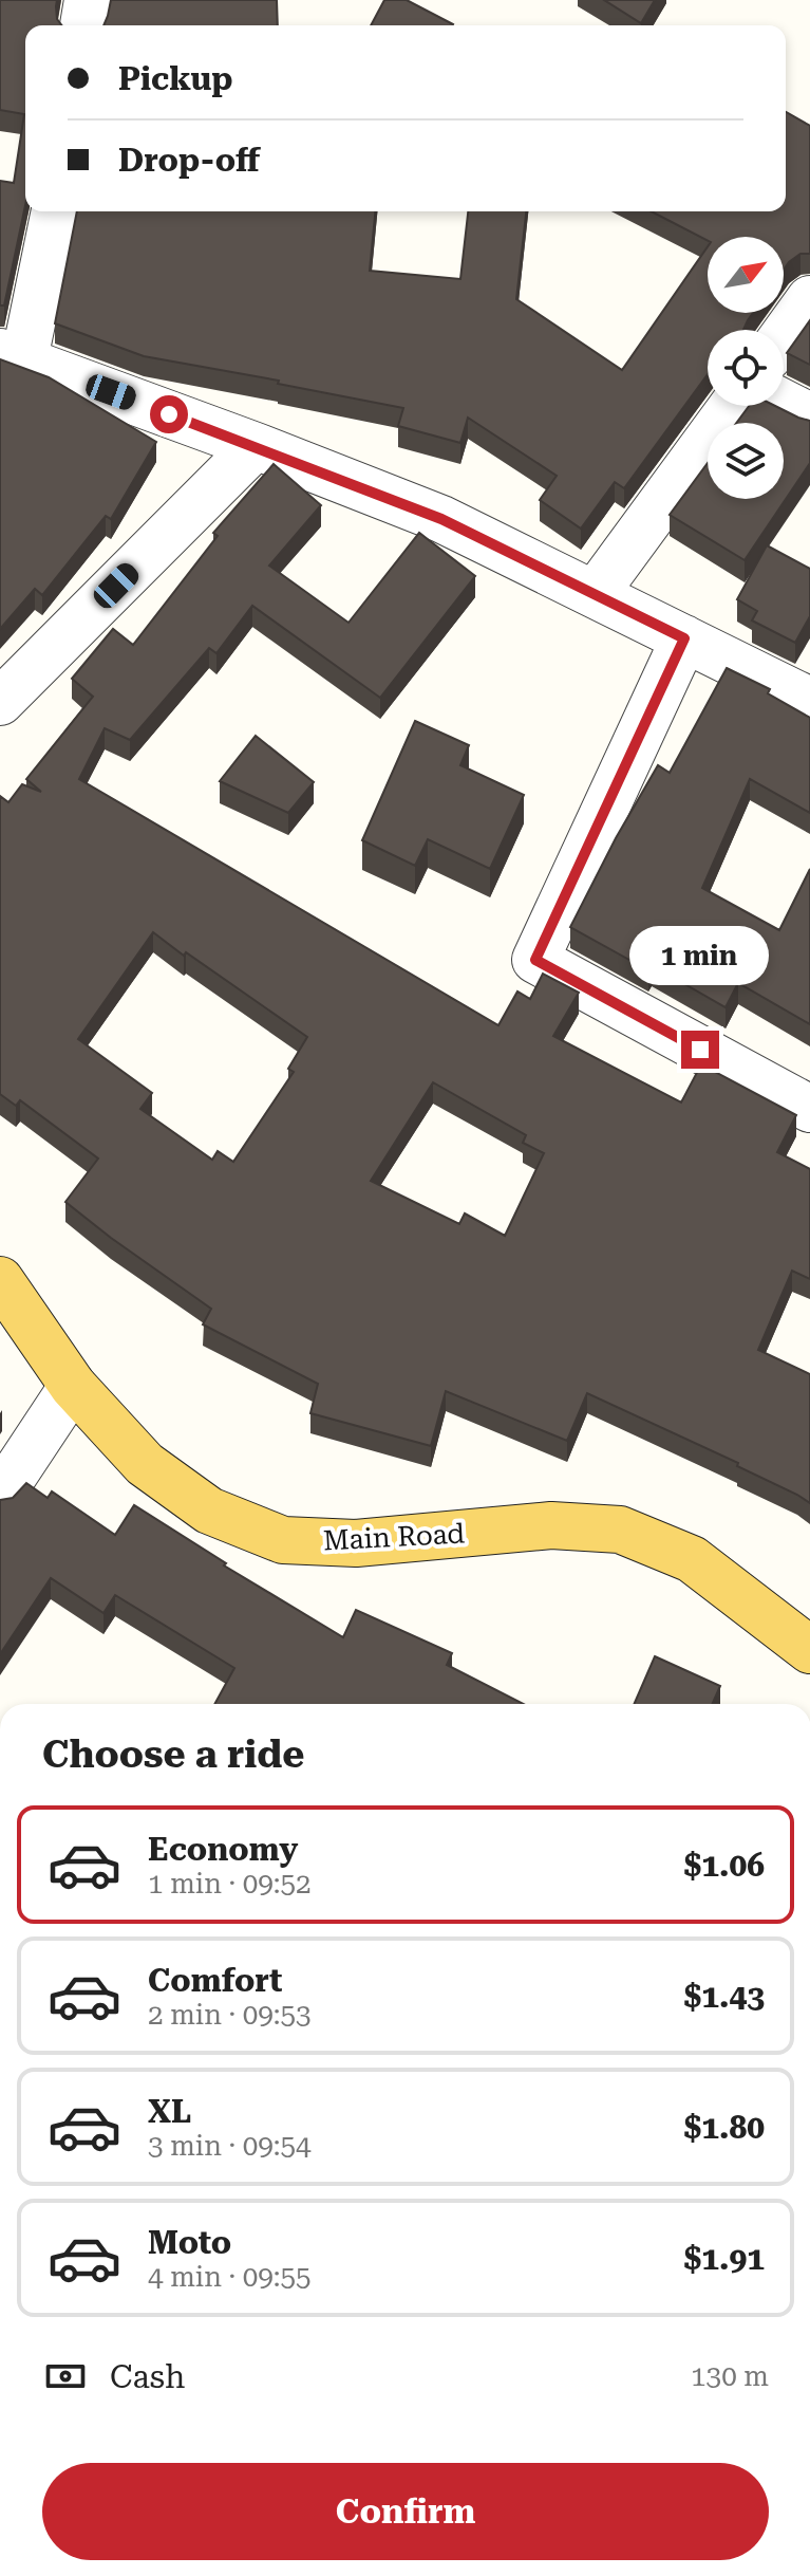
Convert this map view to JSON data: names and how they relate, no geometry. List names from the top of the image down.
{
  "streets": {
    "main road": ["Main Road"]
  },
  "north": "top right",
  "page": {
    "banner": ["Pickup", "Drop-off"],
    "bubble": "1 min",
    "heading": "Choose a ride",
    "list": [
      {
        "name": "Economy",
        "note": "1 min · 09:52",
        "value": "$1.06"
      },
      {
        "name": "Comfort",
        "note": "2 min · 09:53",
        "value": "$1.43"
      },
      {
        "name": "XL",
        "note": "3 min · 09:54",
        "value": "$1.80"
      },
      {
        "name": "Moto",
        "note": "4 min · 09:55",
        "value": "$1.91"
      }
    ],
    "pay": ["Cash", "130 m"],
    "buttons": "Confirm"
  }
}
